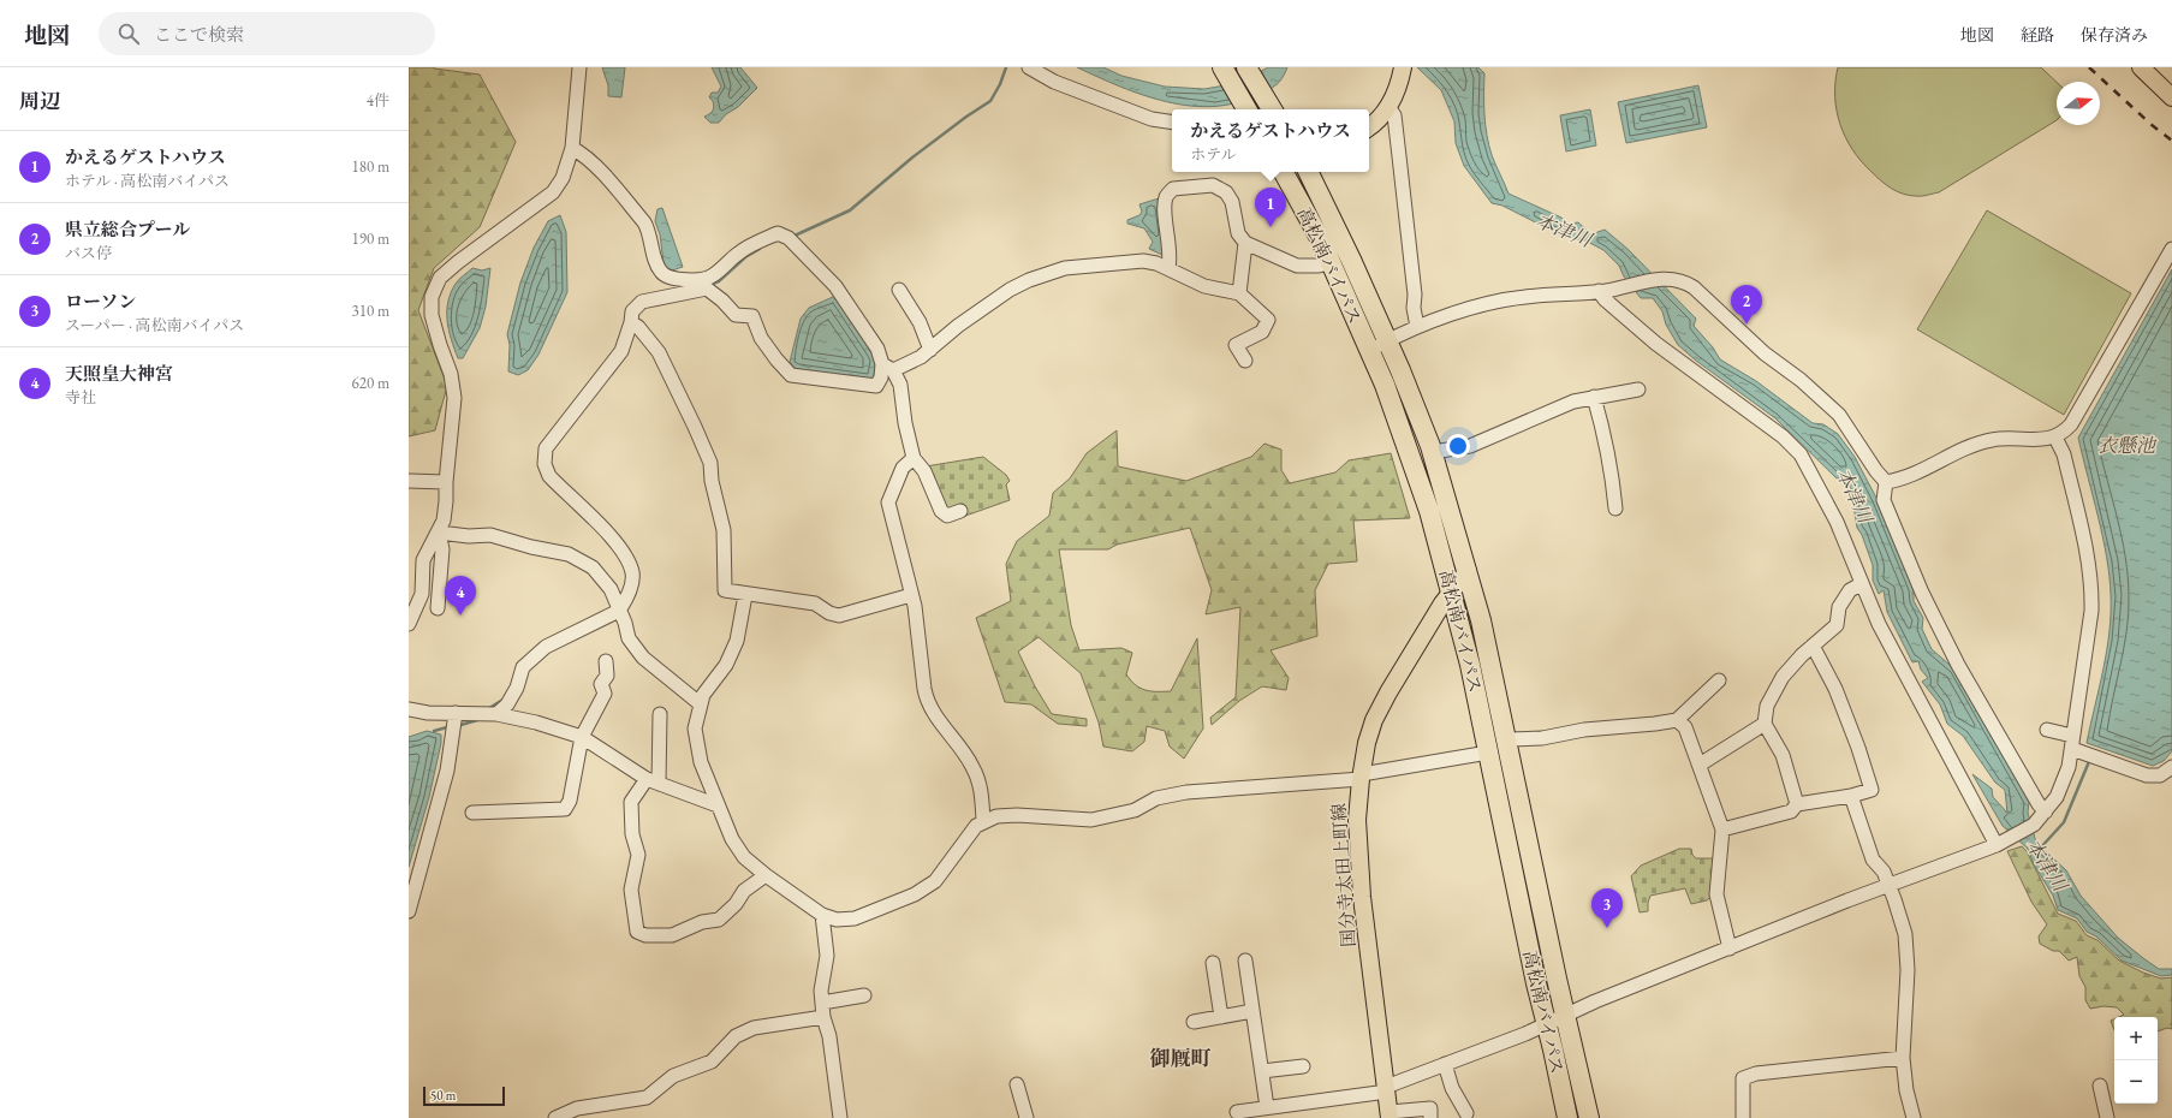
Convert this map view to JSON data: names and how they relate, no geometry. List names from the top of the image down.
{
  "streets": {
    "highway": ["高松南バイパス"],
    "main road": ["国分寺太田上町線"]
  },
  "crossings": [
    ["高松南バイパス", "国分寺太田上町線"]
  ],
  "districts": ["御厩町"],
  "water": ["本津川", "衣懸池"],
  "scale_bar": "50 m",
  "north": "right",
  "page": {
    "header": "地図",
    "search": "ここで検索",
    "nav": ["地図", "経路", "保存済み"],
    "heading": ["周辺", "4件"],
    "popup": ["かえるゲストハウス", "ホテル"],
    "list": [
      {
        "mark": "1",
        "name": "かえるゲストハウス",
        "note": "ホテル · 高松南バイパス",
        "value": "180 m"
      },
      {
        "mark": "2",
        "name": "県立総合プール",
        "note": "バス停",
        "value": "190 m"
      },
      {
        "mark": "3",
        "name": "ローソン",
        "note": "スーパー · 高松南バイパス",
        "value": "310 m"
      },
      {
        "mark": "4",
        "name": "天照皇大神宮",
        "note": "寺社",
        "value": "620 m"
      }
    ],
    "pins": [
      "1",
      "2",
      "4",
      "3"
    ],
    "map_buttons": ["+", "−"],
    "scale": "50 m"
  }
}
